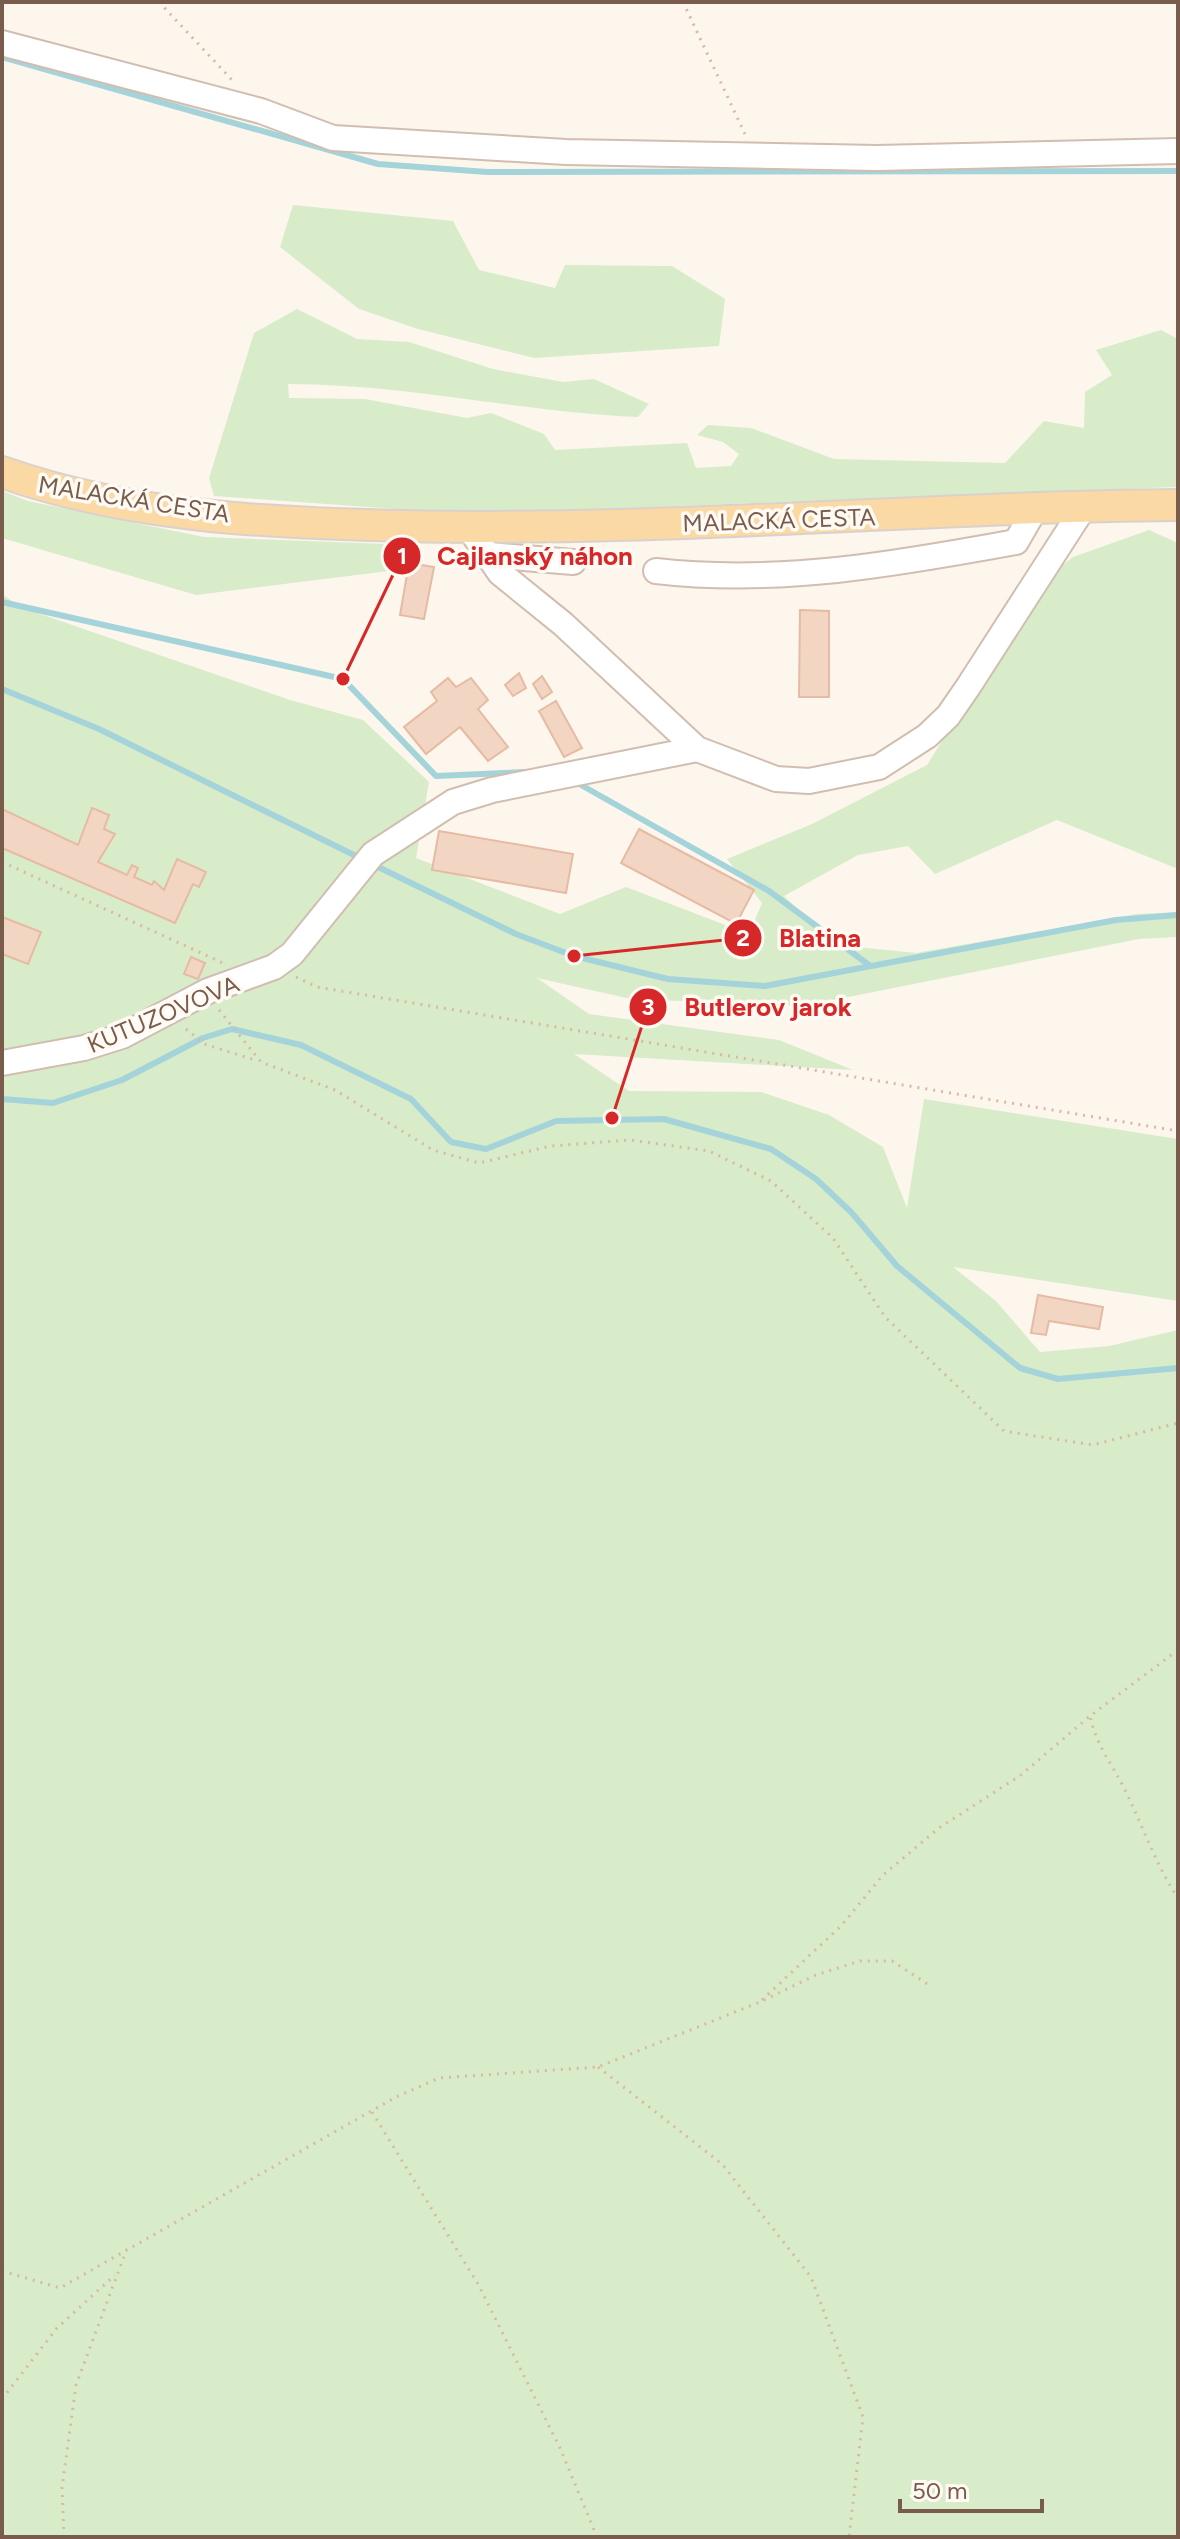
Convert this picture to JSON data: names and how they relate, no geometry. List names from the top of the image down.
{
  "streets": {
    "main road": ["MALACKÁ CESTA"],
    "lane": ["KUTUZOVOVA"]
  },
  "places": ["Cajlanský náhon", "Blatina", "Butlerov jarok"],
  "scale_bar": "50 m"
}
